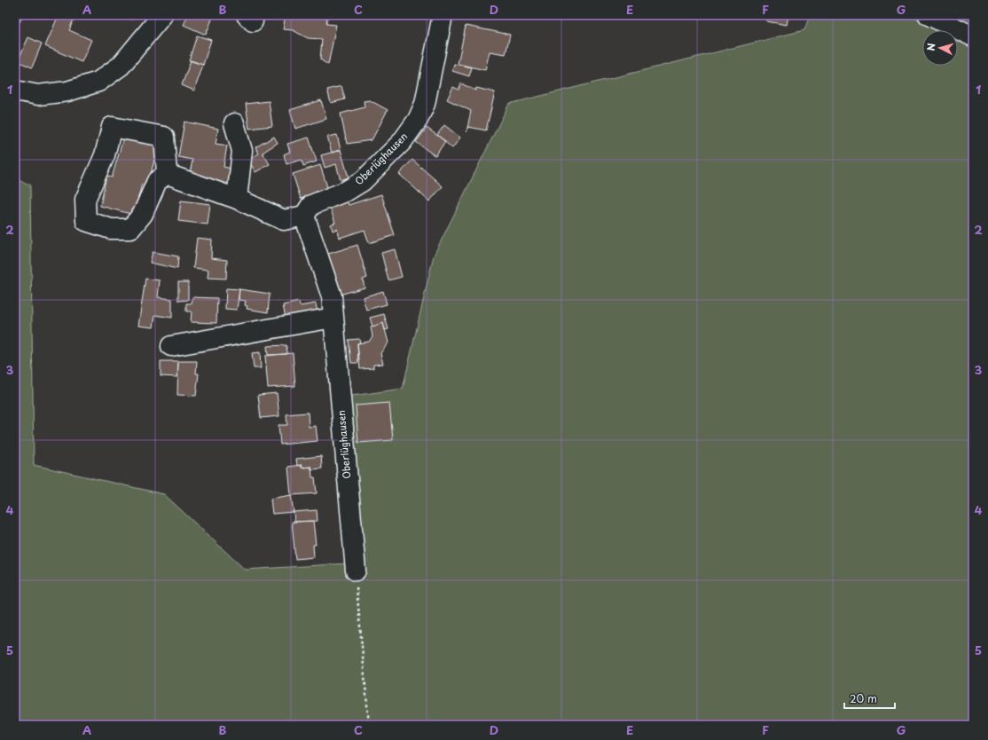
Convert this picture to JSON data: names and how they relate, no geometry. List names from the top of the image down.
{
  "streets": {
    "street": ["Oberlüghausen"]
  },
  "scale_bar": "20 m",
  "north": "left",
  "grid": {
    "columns": [
      "A",
      "B",
      "C",
      "D",
      "E",
      "F",
      "G"
    ],
    "rows": [
      "1",
      "2",
      "3",
      "4",
      "5"
    ]
  }
}
